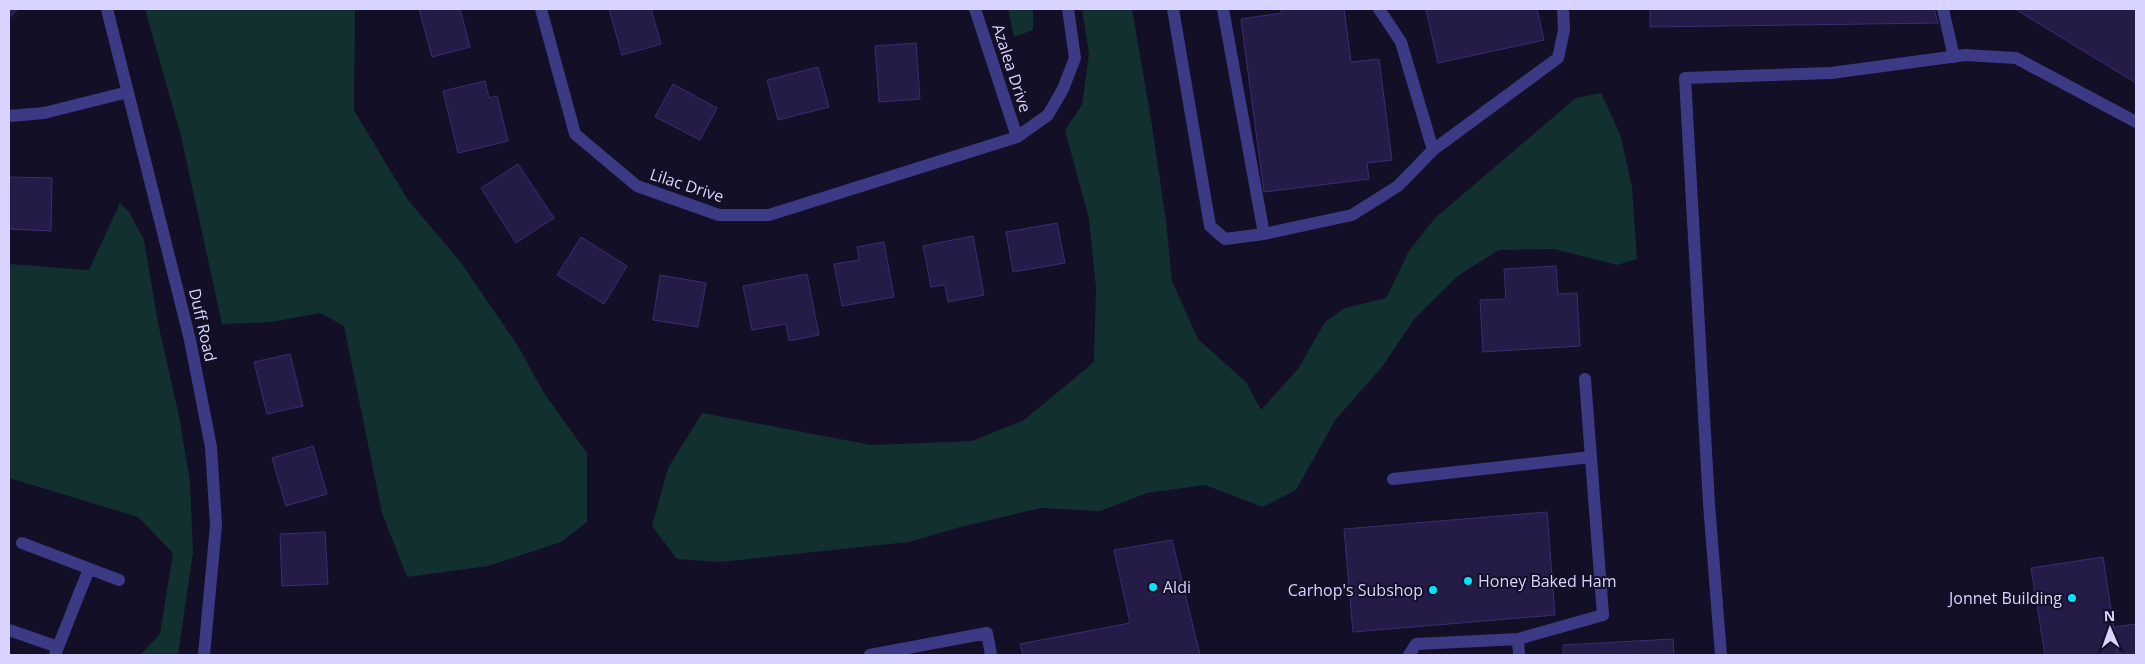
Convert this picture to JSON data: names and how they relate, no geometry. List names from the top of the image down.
{
  "streets": {
    "street": ["Azalea Drive", "Lilac Drive", "Duff Road"]
  },
  "crossings": [
    ["Azalea Drive", "Lilac Drive"]
  ],
  "places": [
    "Honey Baked Ham",
    "Aldi",
    "Carhop's Subshop",
    "Jonnet Building"
  ],
  "north": "top"
}
